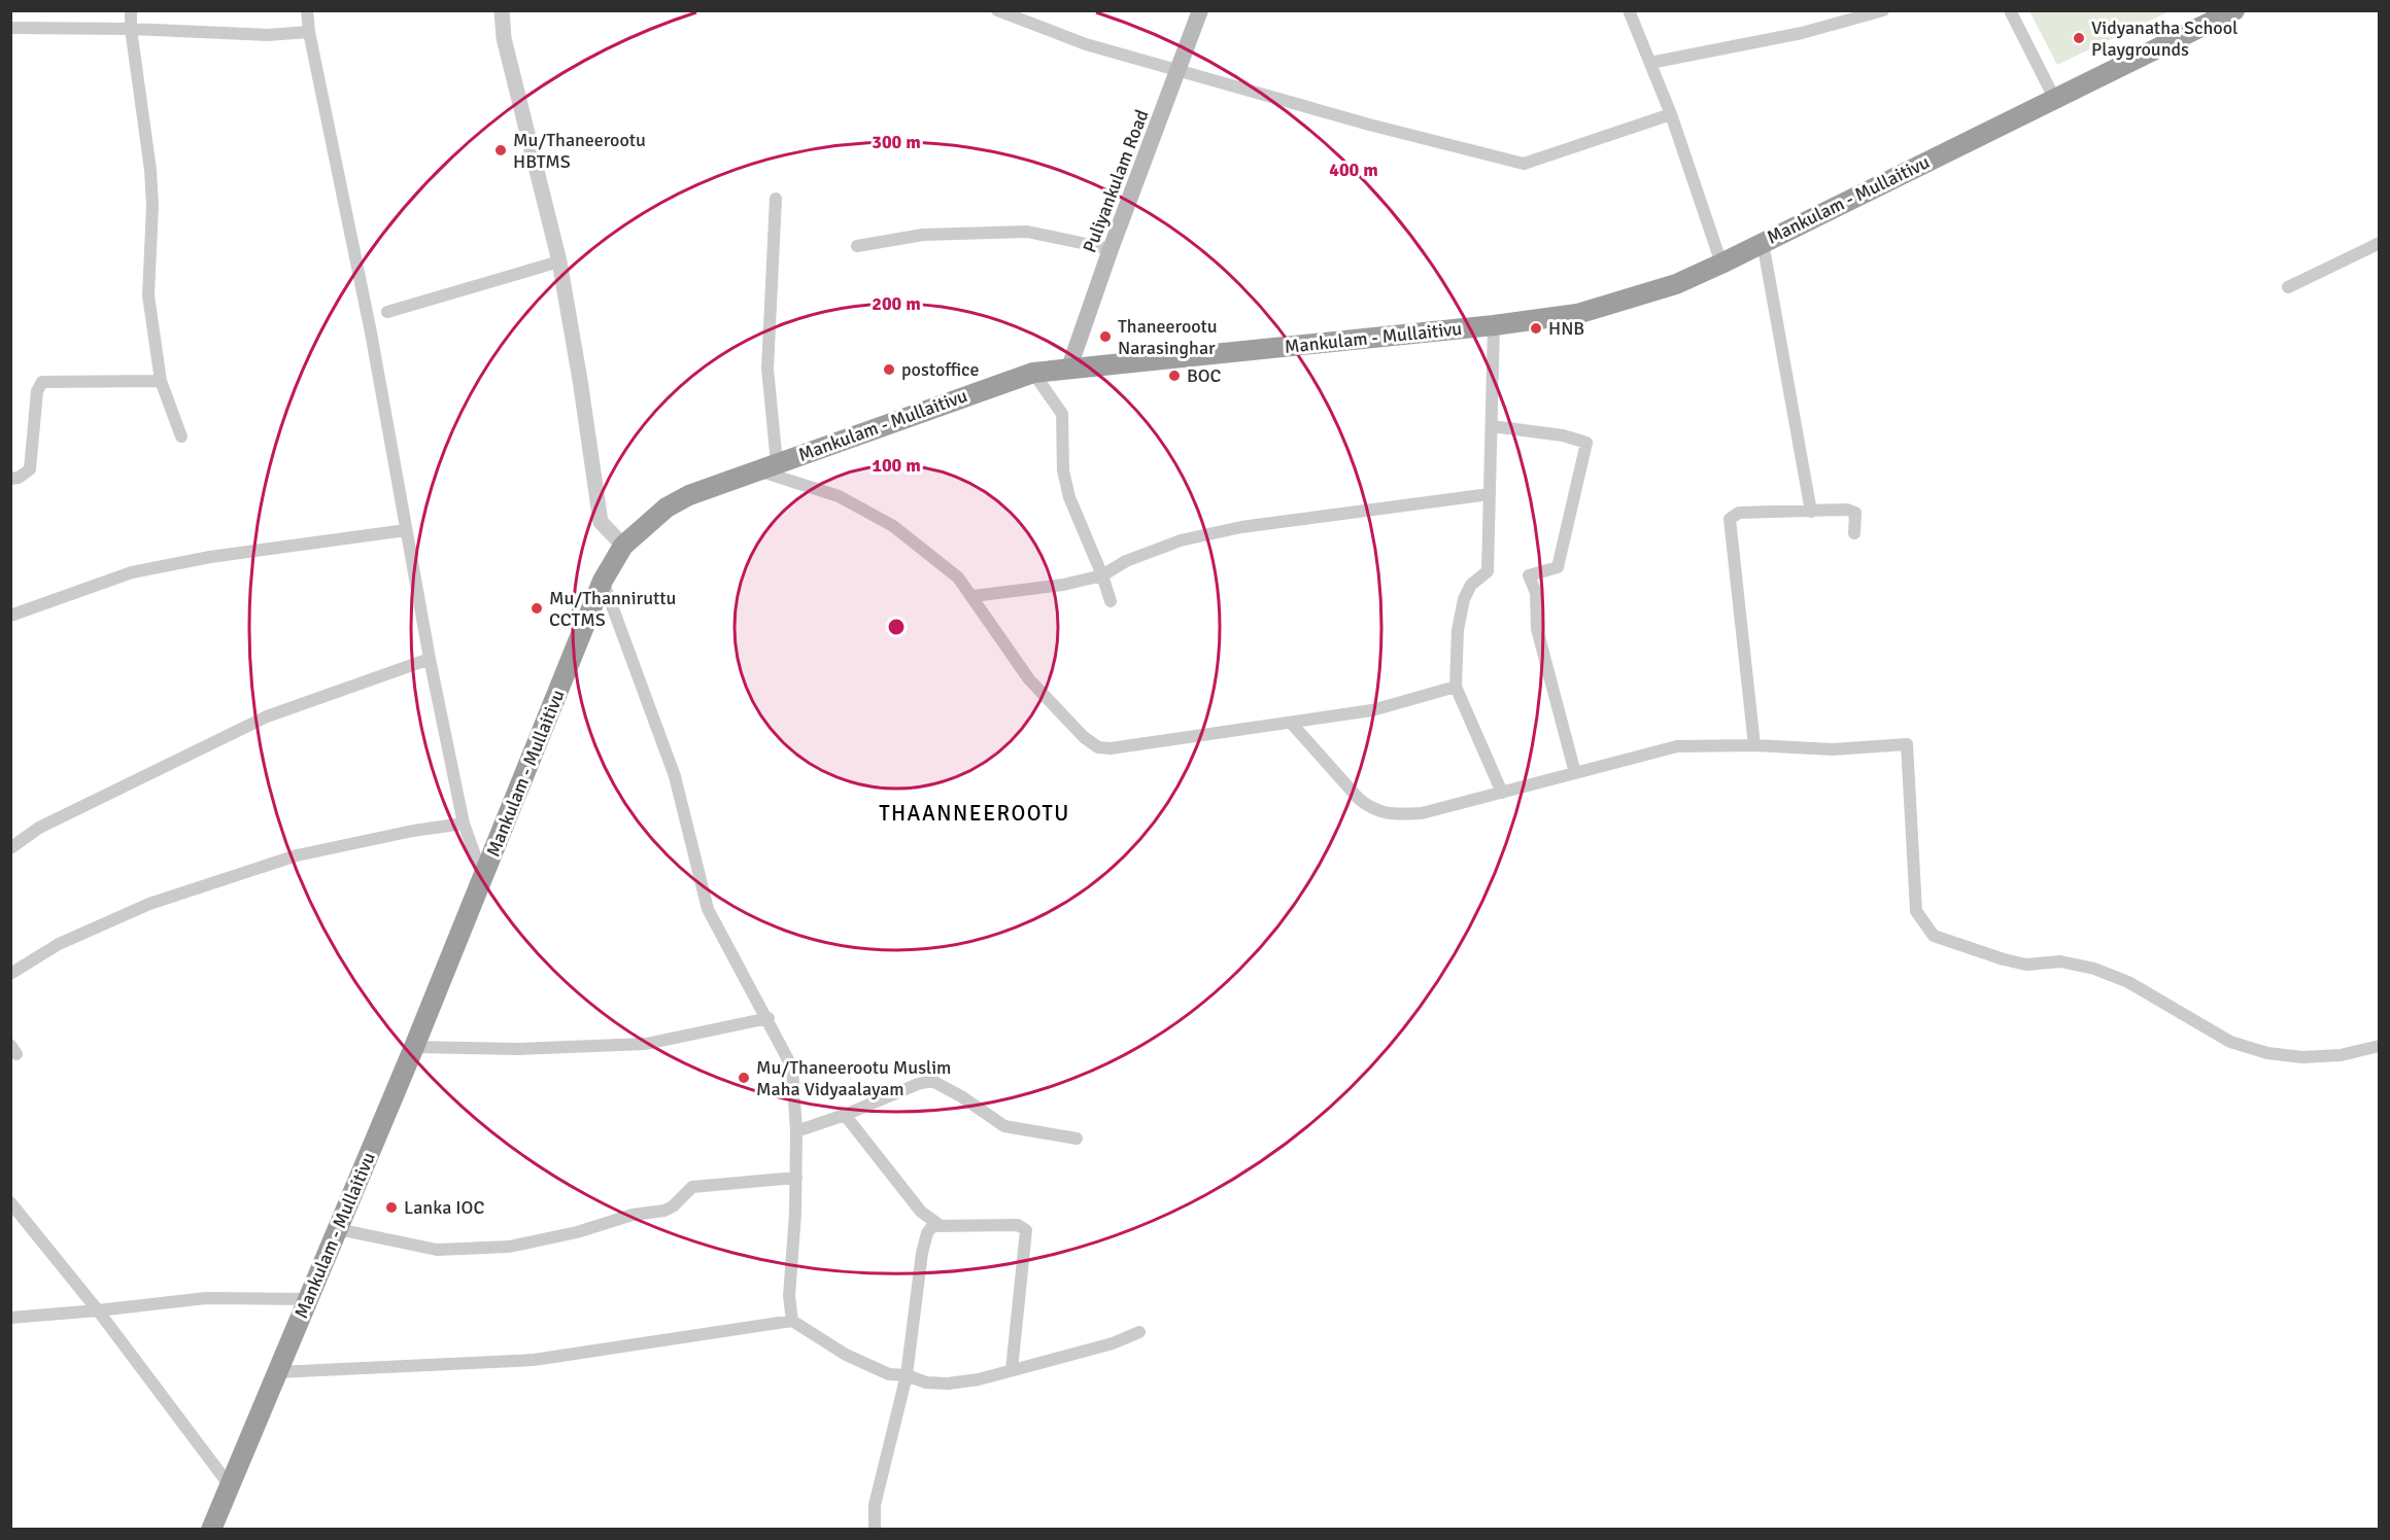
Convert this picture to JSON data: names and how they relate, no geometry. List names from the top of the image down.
{
  "streets": {
    "highway": ["Mankulam - Mullaitivu"],
    "main road": ["Puliyankulam Road"]
  },
  "crossings": [
    ["Puliyankulam Road", "Mankulam - Mullaitivu"]
  ],
  "districts": ["THAANNEEROOTU"],
  "places": [
    "Vidyanatha School Playgrounds",
    "Mu/Thaneerootu HBTMS",
    "HNB",
    "Thaneerootu Narasinghar",
    "postoffice",
    "BOC",
    "Mu/Thanniruttu CCTMS",
    "Mu/Thaneerootu Muslim Maha Vidyaalayam",
    "Lanka IOC"
  ],
  "rings": [
    "300 m",
    "400 m",
    "200 m",
    "100 m"
  ]
}
